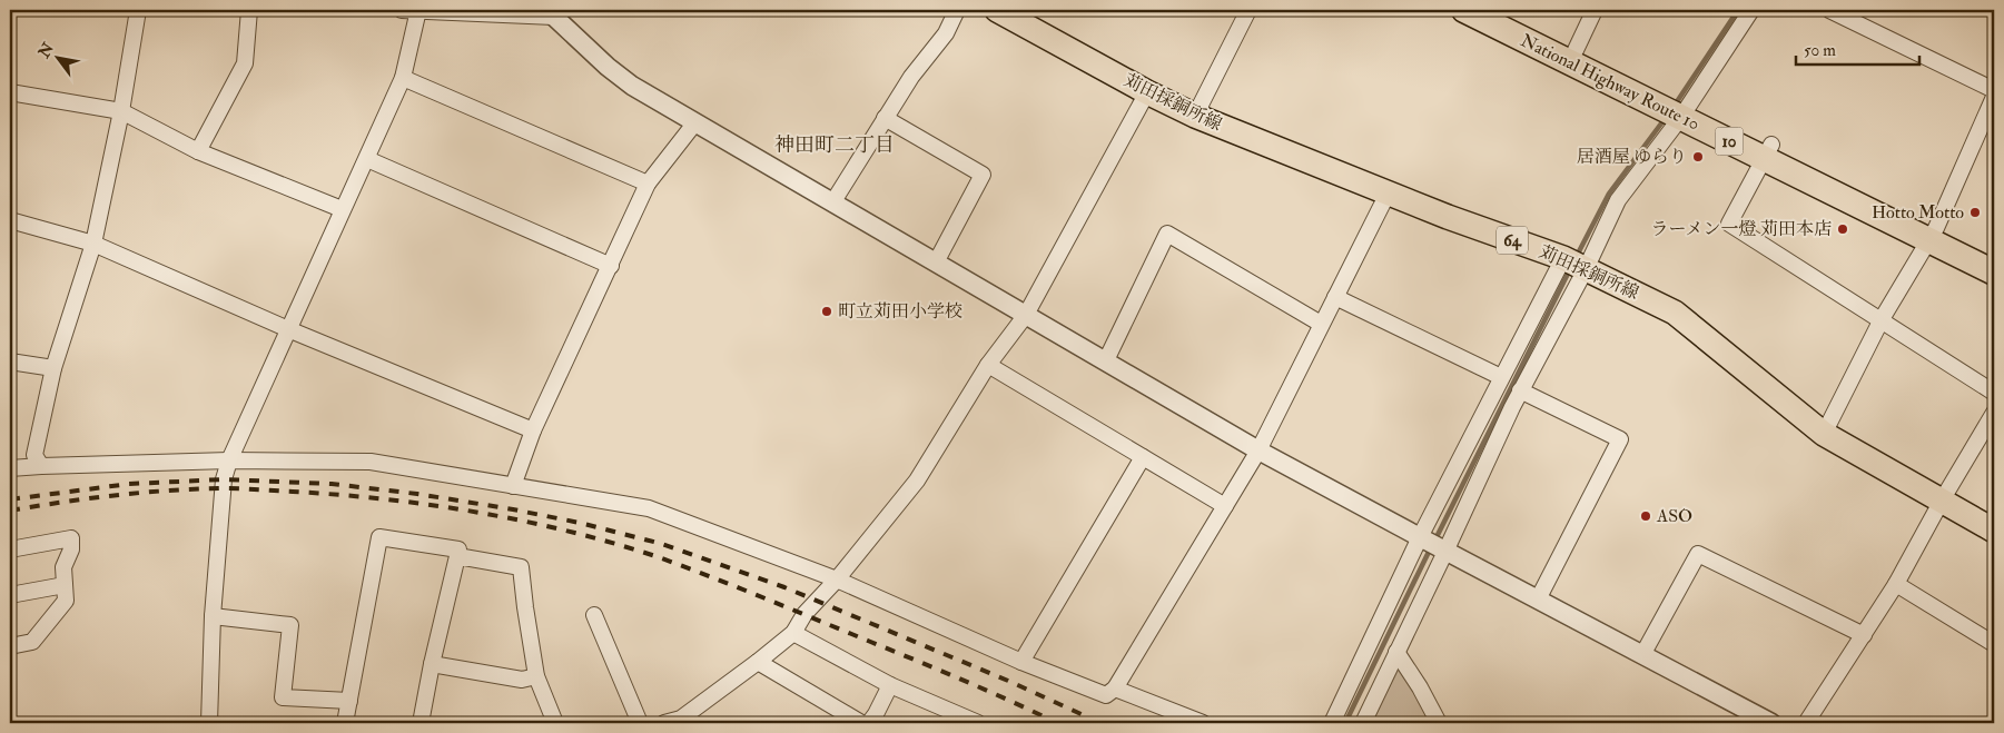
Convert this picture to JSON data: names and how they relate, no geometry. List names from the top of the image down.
{
  "streets": {
    "highway": ["National Highway Route 10", "10"],
    "main road": ["苅田採銅所線", "64"]
  },
  "districts": ["神田町二丁目"],
  "places": [
    "居酒屋 ゆらり",
    "Hotto Motto",
    "ラーメン一燈 苅田本店",
    "町立苅田小学校",
    "ASO"
  ],
  "scale_bar": "50 m",
  "north": "top left"
}
